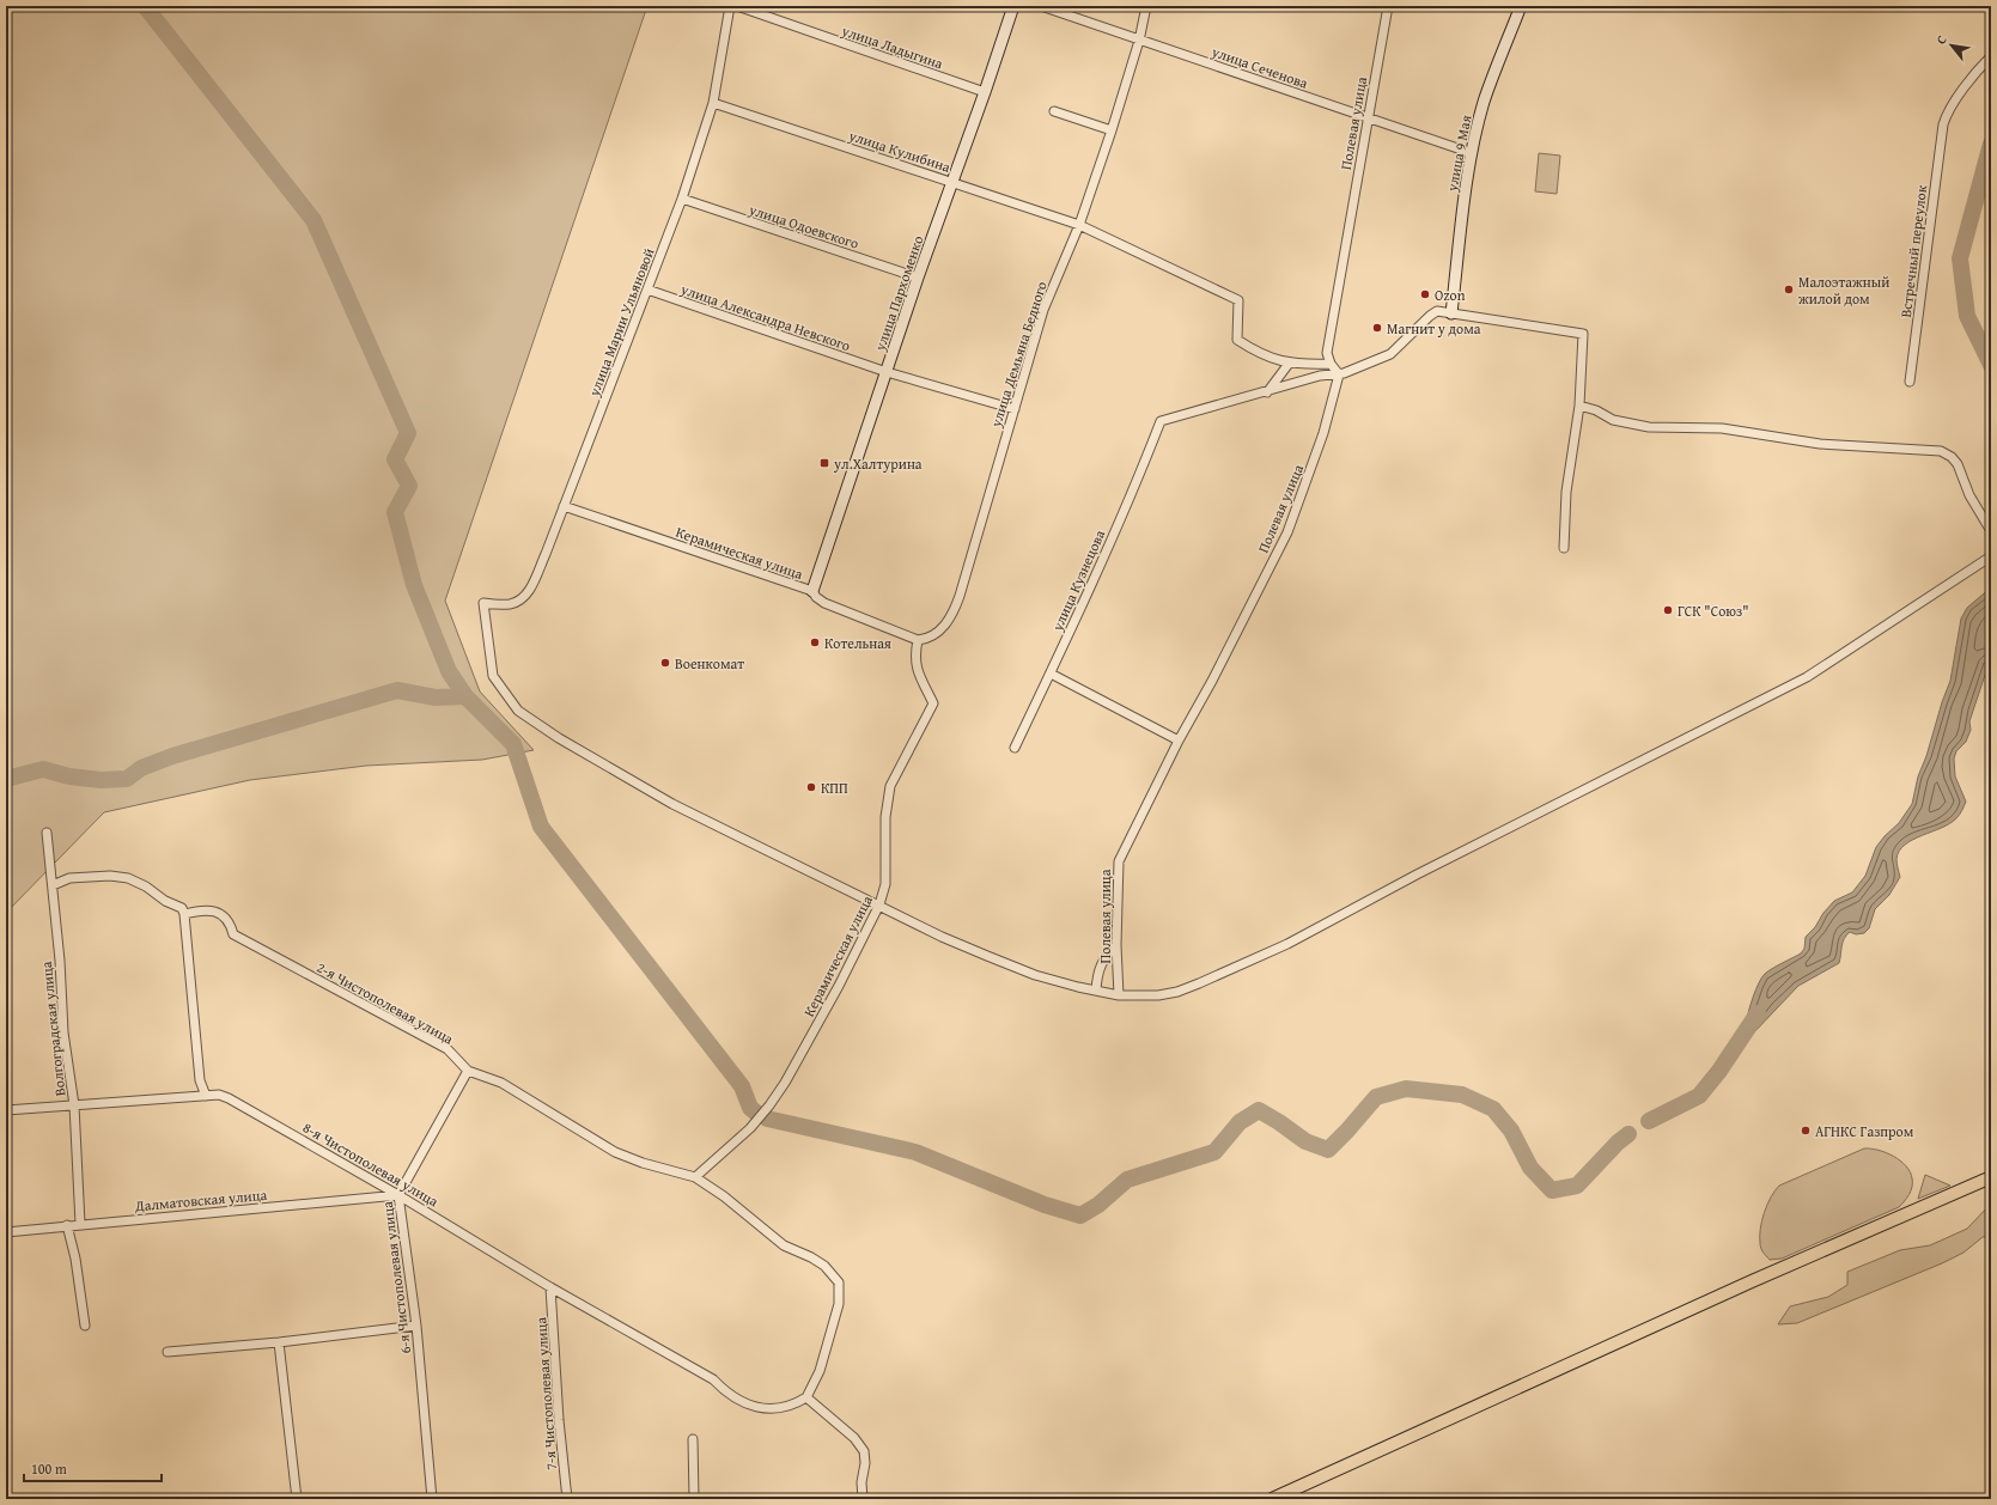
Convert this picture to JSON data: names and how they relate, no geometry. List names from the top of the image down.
{
  "streets": {
    "street": [
      "улица Ладыгина",
      "улица Сеченова",
      "Полевая улица",
      "улица Кулибина",
      "улица 9 Мая",
      "улица Одоевского",
      "Встречный переулок",
      "улица Пархоменко",
      "улица Александра Невского",
      "улица Марии Ульяновой",
      "улица Демьяна Бедного",
      "Керамическая улица",
      "улица Кузнецова",
      "2-я Чистополевая улица",
      "Волгоградская улица",
      "8-я Чистополевая улица",
      "Далматовская улица",
      "6-я Чистополевая улица",
      "7-я Чистополевая улица"
    ]
  },
  "crossings": [
    ["улица Ладыгина", "улица Пархоменко"],
    ["улица Сеченова", "Полевая улица"],
    ["улица Сеченова", "улица 9 Мая"],
    ["улица Сеченова", "улица Демьяна Бедного"],
    ["улица Кулибина", "улица Пархоменко"],
    ["улица Кулибина", "улица Марии Ульяновой"],
    ["улица Кулибина", "улица Демьяна Бедного"],
    ["улица Одоевского", "улица Пархоменко"],
    ["улица Одоевского", "улица Марии Ульяновой"],
    ["улица Пархоменко", "улица Александра Невского"],
    ["улица Пархоменко", "Керамическая улица"],
    ["улица Александра Невского", "улица Марии Ульяновой"],
    ["улица Александра Невского", "улица Демьяна Бедного"],
    ["улица Марии Ульяновой", "Керамическая улица"],
    ["улица Демьяна Бедного", "Керамическая улица"],
    ["Керамическая улица", "2-я Чистополевая улица"],
    ["2-я Чистополевая улица", "8-я Чистополевая улица"],
    ["2-я Чистополевая улица", "6-я Чистополевая улица"],
    ["Волгоградская улица", "8-я Чистополевая улица"],
    ["Волгоградская улица", "Далматовская улица"],
    ["8-я Чистополевая улица", "Далматовская улица"],
    ["8-я Чистополевая улица", "6-я Чистополевая улица"],
    ["8-я Чистополевая улица", "7-я Чистополевая улица"],
    ["Далматовская улица", "6-я Чистополевая улица"]
  ],
  "places": {
    "other": [
      "Малоэтажный жилой дом",
      "Ozon",
      "Магнит у дома",
      "ГСК \"Союз\"",
      "Котельная",
      "Военкомат",
      "КПП",
      "АГНКС Газпром"
    ],
    "transit": ["ул.Халтурина"]
  },
  "scale_bar": "100 m",
  "north": "top left"
}
